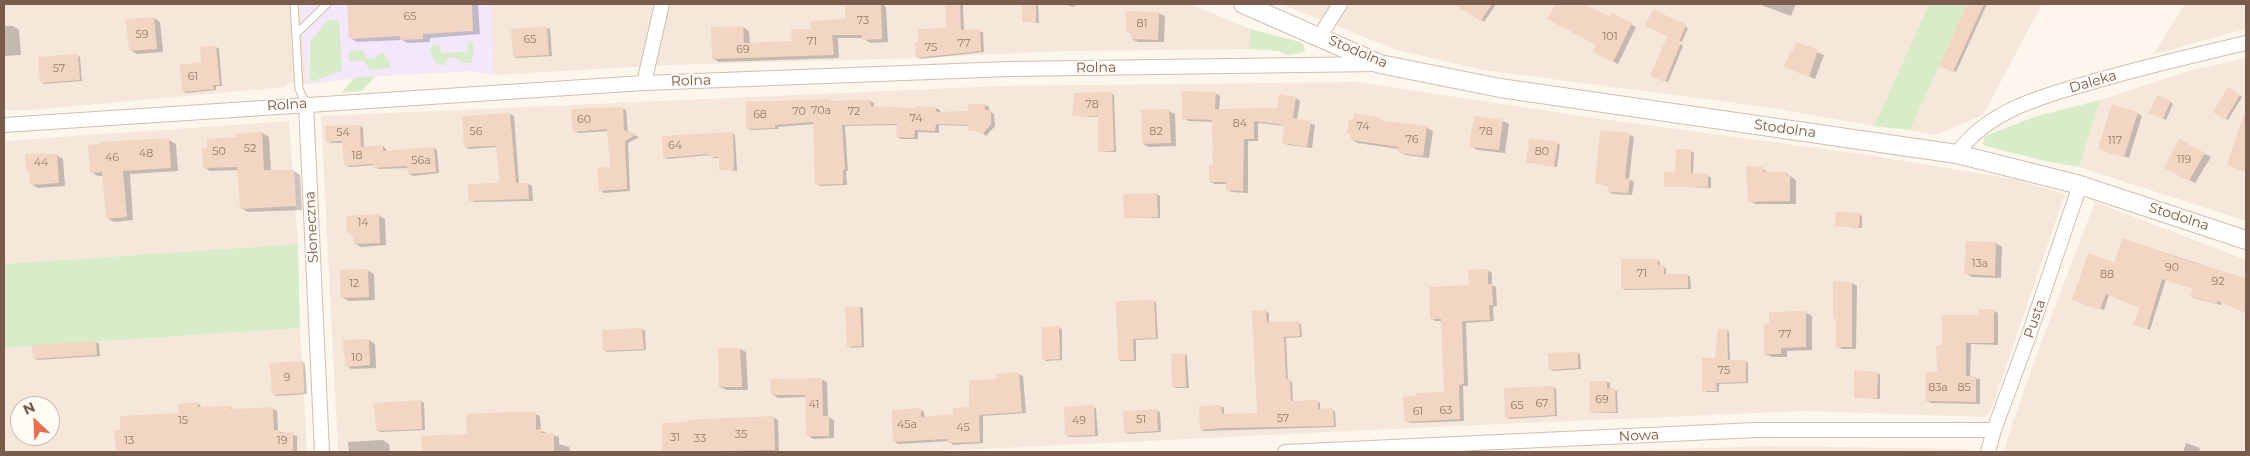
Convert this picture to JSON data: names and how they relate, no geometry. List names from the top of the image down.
{
  "streets": {
    "street": [
      "Stodolna",
      "Rolna",
      "Daleka",
      "Słoneczna",
      "Pusta",
      "Nowa"
    ]
  },
  "crossings": [
    ["Stodolna", "Rolna"],
    ["Stodolna", "Daleka"],
    ["Stodolna", "Pusta"],
    ["Rolna", "Słoneczna"],
    ["Pusta", "Nowa"]
  ],
  "house_numbers": [
    "65",
    "73",
    "81",
    "59",
    "101",
    "65",
    "71",
    "77",
    "75",
    "69",
    "57",
    "61",
    "78",
    "70a",
    "70",
    "72",
    "68",
    "74",
    "60",
    "84",
    "74",
    "56",
    "82",
    "78",
    "54",
    "76",
    "117",
    "64",
    "52",
    "50",
    "80",
    "48",
    "18",
    "46",
    "119",
    "56a",
    "44",
    "14",
    "13a",
    "90",
    "71",
    "88",
    "92",
    "12",
    "77",
    "10",
    "75",
    "9",
    "83a",
    "85",
    "69",
    "67",
    "41",
    "65",
    "63",
    "61",
    "57",
    "51",
    "15",
    "49",
    "45a",
    "45",
    "35",
    "31",
    "33",
    "13",
    "19"
  ],
  "north": "top left"
}
